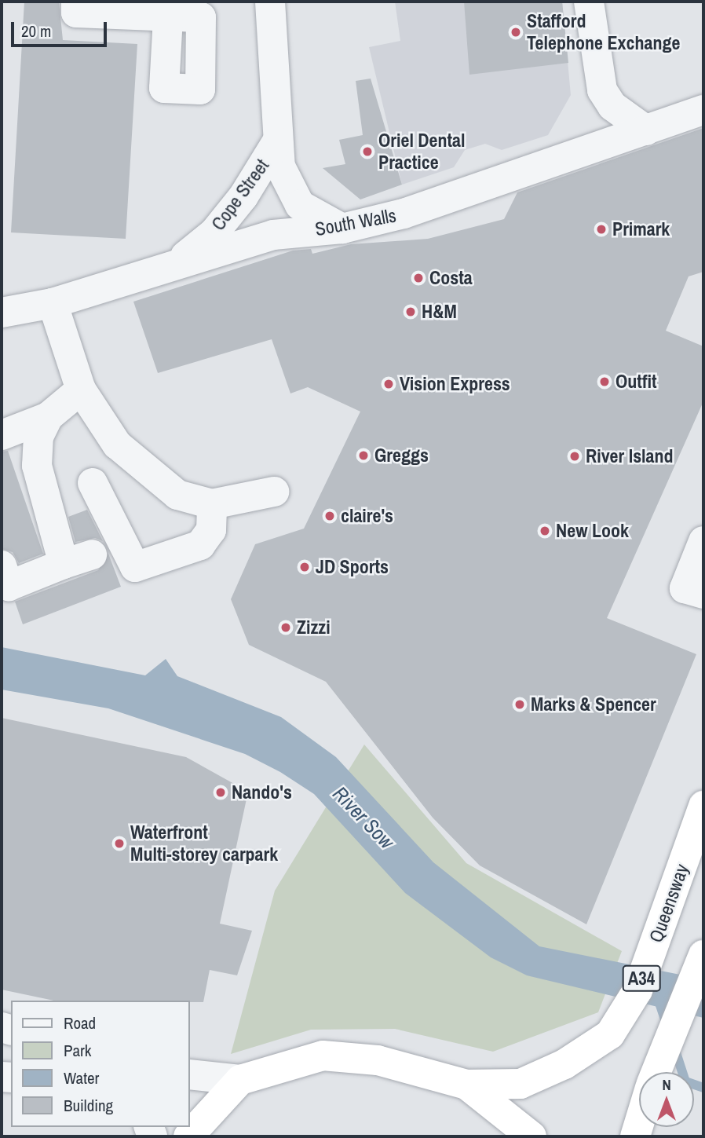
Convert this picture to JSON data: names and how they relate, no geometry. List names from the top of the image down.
{
  "streets": {
    "highway": ["Queensway", "A34"],
    "street": ["Cope Street", "South Walls"]
  },
  "crossings": [
    ["Cope Street", "South Walls"]
  ],
  "water": ["River Sow"],
  "places": [
    "Stafford Telephone Exchange",
    "Oriel Dental Practice",
    "Primark",
    "Costa",
    "H&M",
    "Outfit",
    "Vision Express",
    "Greggs",
    "River Island",
    "claire's",
    "New Look",
    "JD Sports",
    "Zizzi",
    "Marks & Spencer",
    "Nando's",
    "Waterfront Multi-storey carpark"
  ],
  "legend": [
    "Road",
    "Park",
    "Water",
    "Building"
  ],
  "scale_bar": "20 m",
  "north": "top"
}
